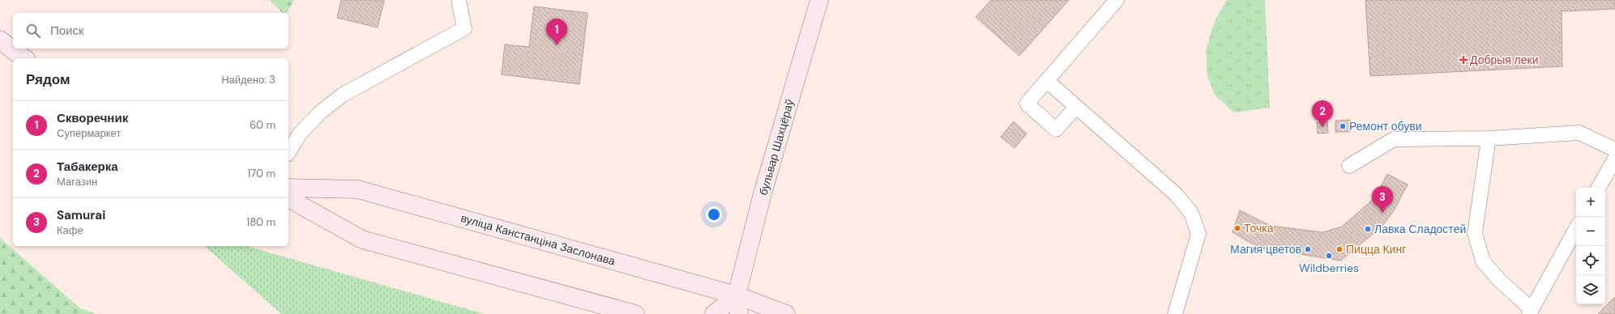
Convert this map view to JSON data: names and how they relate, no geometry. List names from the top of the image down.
{
  "streets": {
    "main road": ["бульвар Шахцёраў", "вуліца Канстанціна Заслонава"]
  },
  "crossings": [
    ["бульвар Шахцёраў", "вуліца Канстанціна Заслонава"]
  ],
  "places": {
    "health": ["Добрыя леки"],
    "other": [
      "Ремонт обуви",
      "Точка",
      "Лавка Сладостей",
      "Магия цветов",
      "Пицца Кинг",
      "Wildberries"
    ]
  },
  "page": {
    "search": "Поиск",
    "pins": ["1", "2", "3"],
    "heading": ["Рядом", "Найдено: 3"],
    "list": [
      {
        "mark": "1",
        "name": "Скворечник",
        "note": "Супермаркет",
        "value": "60 m"
      },
      {
        "mark": "2",
        "name": "Табакерка",
        "note": "Магазин",
        "value": "170 m"
      },
      {
        "mark": "3",
        "name": "Samurai",
        "note": "Кафе",
        "value": "180 m"
      }
    ],
    "map_buttons": ["+", "−"]
  }
}
